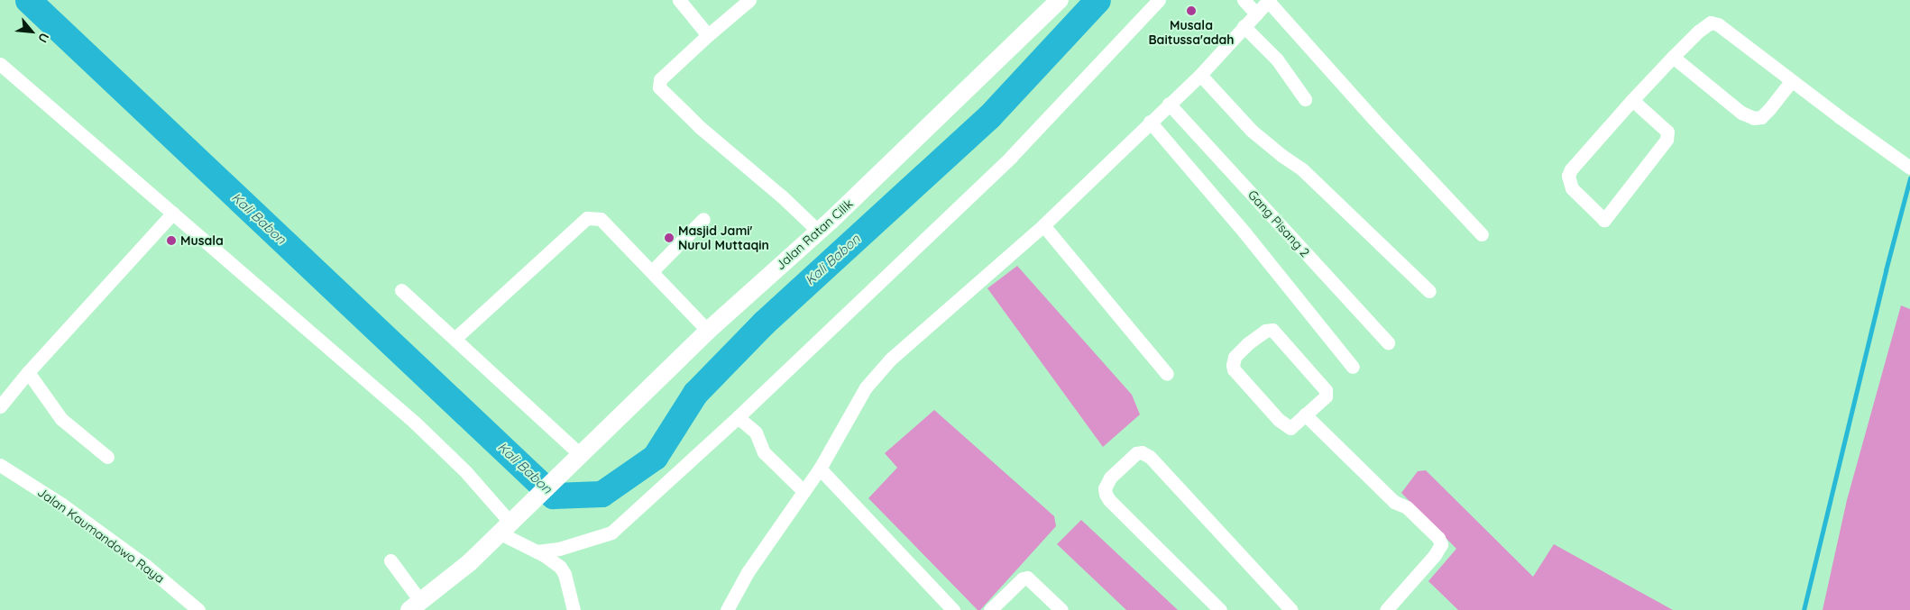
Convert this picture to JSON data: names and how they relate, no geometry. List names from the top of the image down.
{
  "streets": {
    "street": ["Gang Pisang 2", "Jalan Ratan Cilik", "Jalan Kaumandowo Raya"]
  },
  "water": ["Kali Babon"],
  "places": ["Musala Baitussa'adah", "Masjid Jami' Nurul Muttaqin", "Musala"],
  "north": "bottom right"
}
